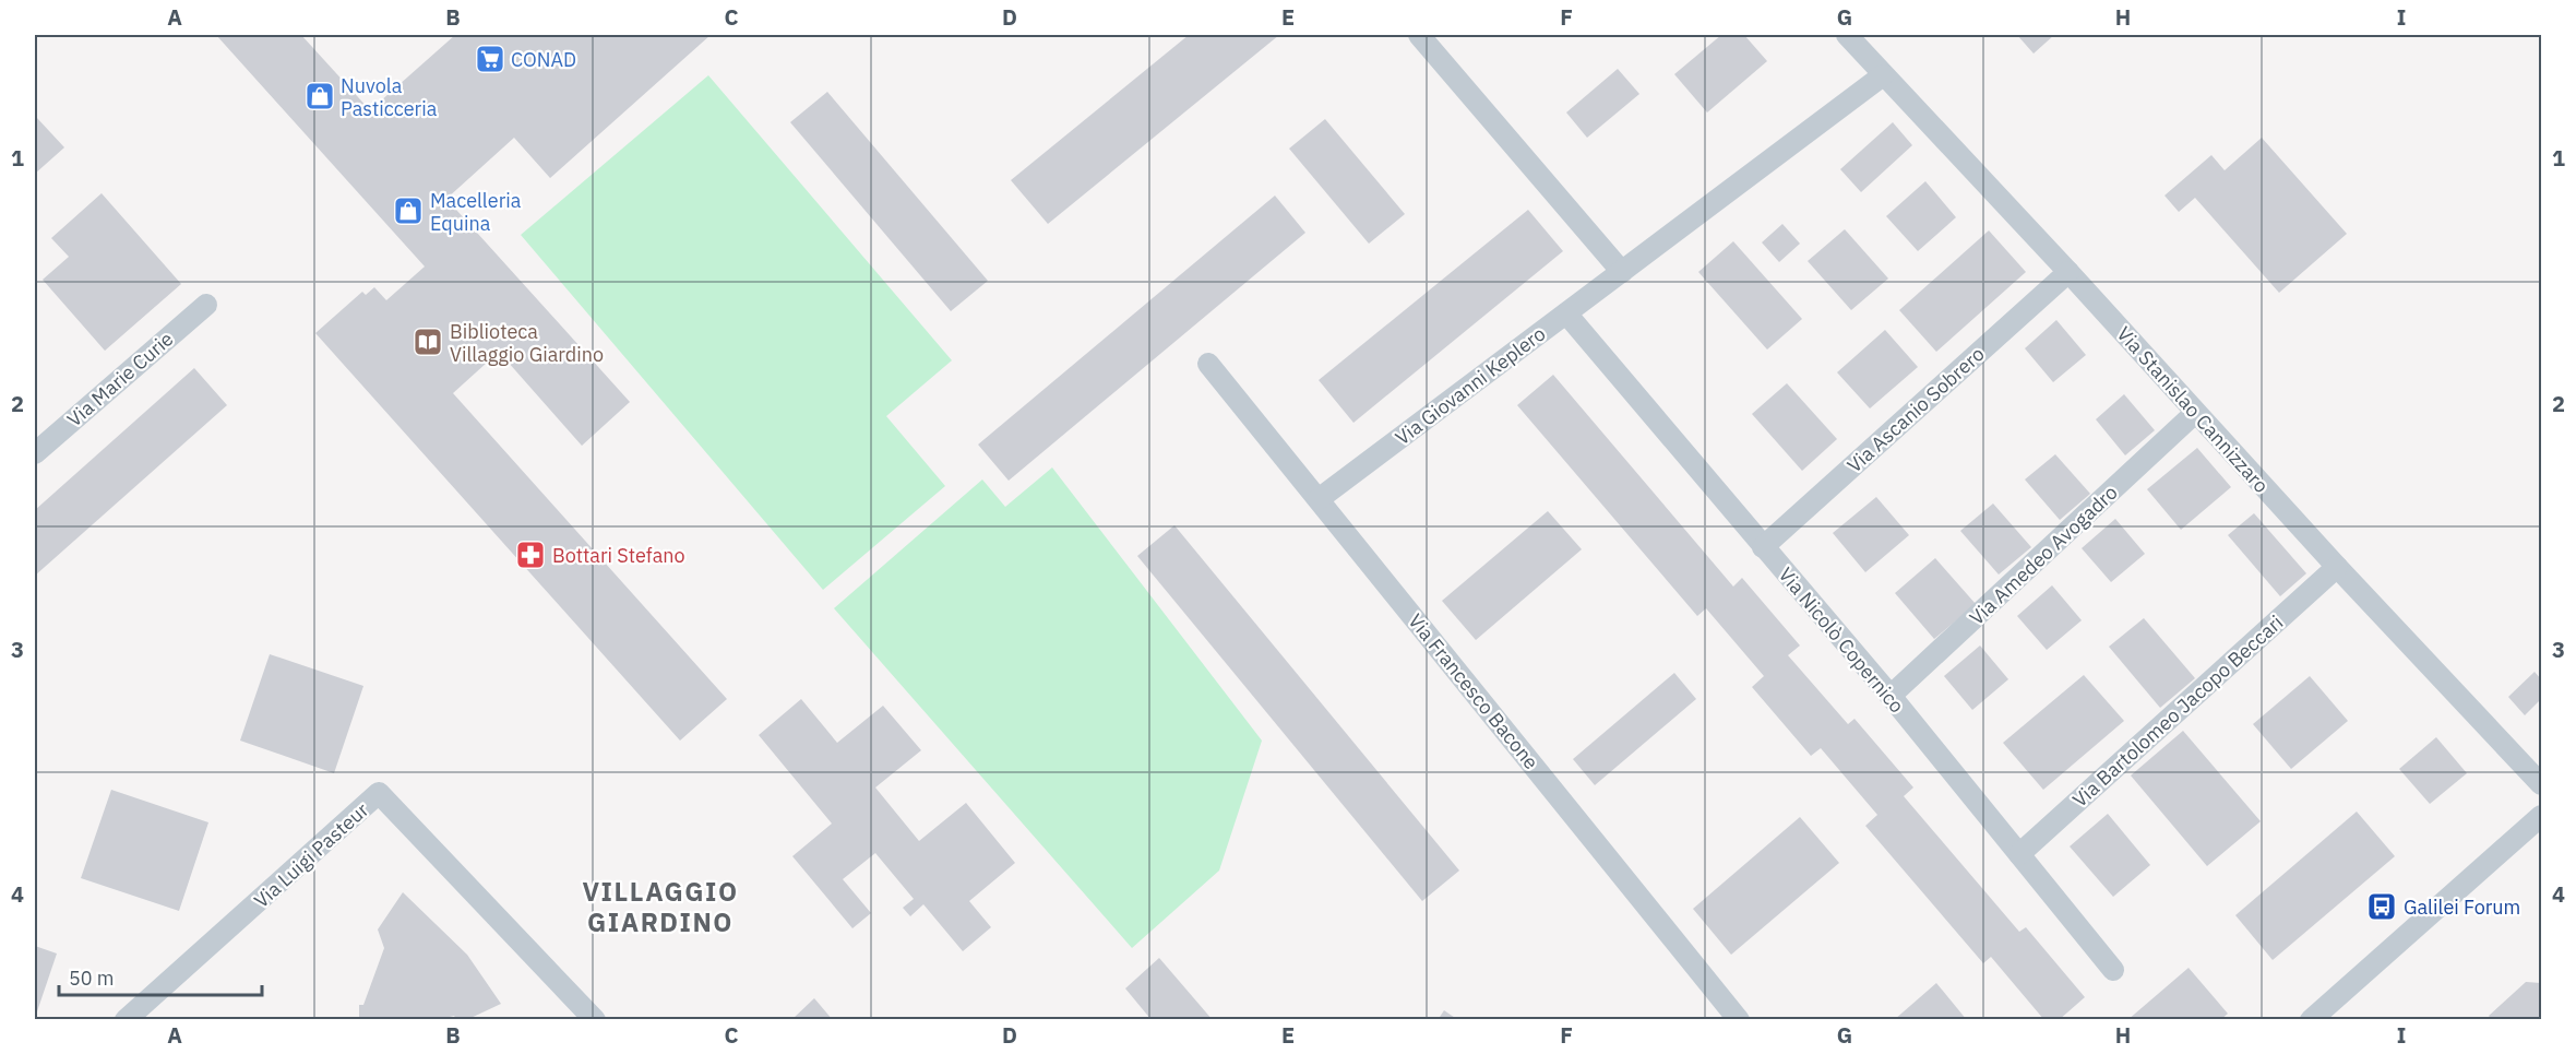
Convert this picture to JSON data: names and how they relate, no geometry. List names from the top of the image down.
{
  "streets": {
    "street": [
      "Via Marie Curie",
      "Via Giovanni Keplero",
      "Via Ascanio Sobrero",
      "Via Stanislao Cannizzaro",
      "Via Amedeo Avogadro",
      "Via Nicolò Copernico",
      "Via Francesco Bacone",
      "Via Bartolomeo Jacopo Beccari",
      "Via Luigi Pasteur"
    ]
  },
  "crossings": [
    ["Via Giovanni Keplero", "Via Stanislao Cannizzaro"],
    ["Via Giovanni Keplero", "Via Nicolò Copernico"],
    ["Via Giovanni Keplero", "Via Francesco Bacone"],
    ["Via Ascanio Sobrero", "Via Stanislao Cannizzaro"],
    ["Via Ascanio Sobrero", "Via Nicolò Copernico"],
    ["Via Stanislao Cannizzaro", "Via Amedeo Avogadro"],
    ["Via Stanislao Cannizzaro", "Via Bartolomeo Jacopo Beccari"],
    ["Via Amedeo Avogadro", "Via Nicolò Copernico"],
    ["Via Nicolò Copernico", "Via Bartolomeo Jacopo Beccari"]
  ],
  "districts": ["VILLAGGIO GIARDINO"],
  "places": {
    "supermarket": ["CONAD"],
    "shop": ["Nuvola Pasticceria", "Macelleria Equina"],
    "library": ["Biblioteca Villaggio Giardino"],
    "pharmacy": ["Bottari Stefano"],
    "bus stop": ["Galilei Forum"]
  },
  "scale_bar": "50 m",
  "grid": {
    "columns": [
      "A",
      "B",
      "C",
      "D",
      "E",
      "F",
      "G",
      "H",
      "I"
    ],
    "rows": [
      "1",
      "2",
      "3",
      "4"
    ]
  }
}
